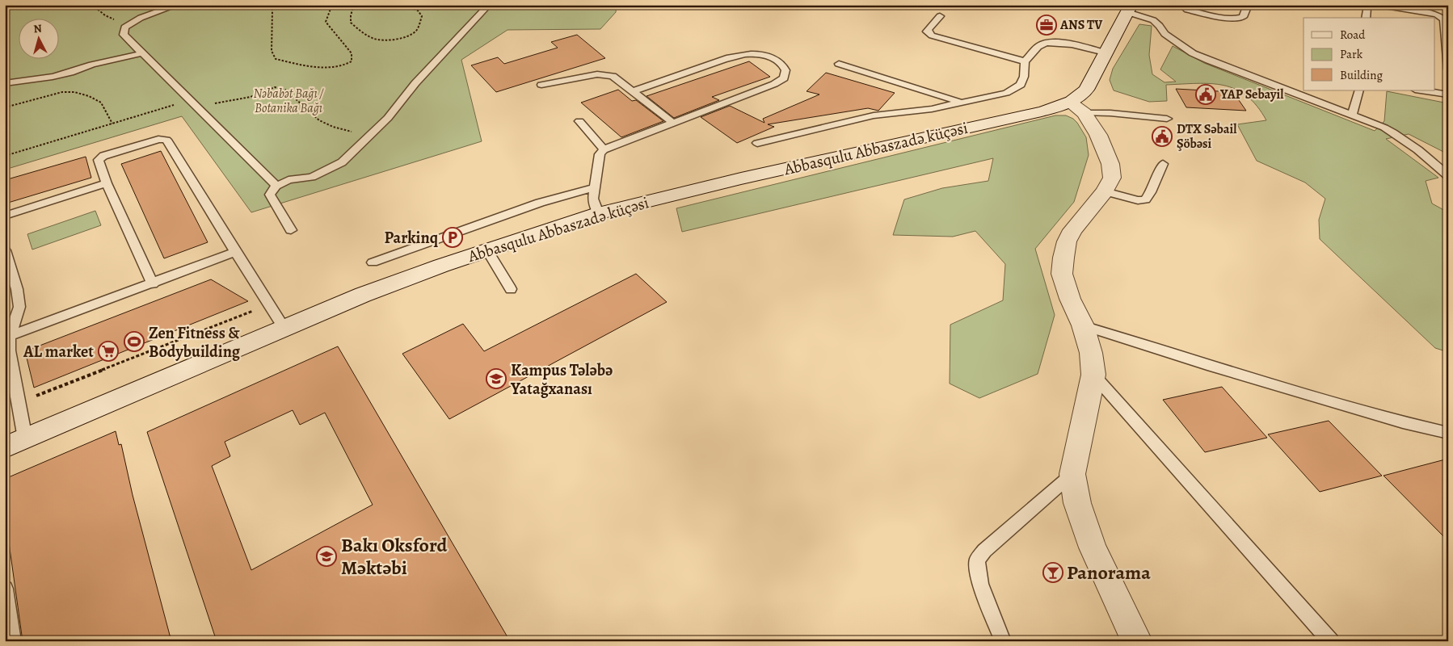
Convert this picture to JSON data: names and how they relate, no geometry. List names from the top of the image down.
{
  "streets": {
    "street": ["Abbasqulu Abbaszadə küçəsi"]
  },
  "parks": ["Nəbabət Bağı / Botanika Bağı"],
  "places": {
    "office": ["ANS TV"],
    "public building": ["YAP Sebayil", "DTX Səbail Şöbəsi"],
    "parking": ["Parkinq"],
    "sports": ["Zen Fitness & Bodybuilding"],
    "supermarket": ["AL market"],
    "school or university": ["Kampus Tələbə Yatağxanası", "Bakı Oksford Məktəbi"],
    "bar": ["Panorama"]
  },
  "legend": ["Road", "Park", "Building"],
  "north": "top"
}
